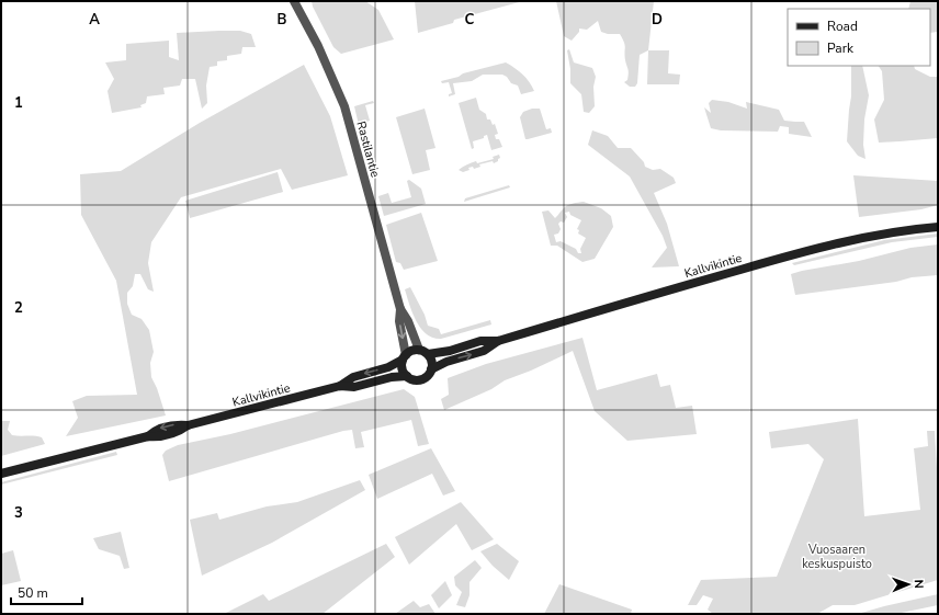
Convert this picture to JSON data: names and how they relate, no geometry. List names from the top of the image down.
{
  "streets": {
    "main road": ["Kallvikintie"],
    "street": ["Rastilantie"]
  },
  "crossings": [
    ["Rastilantie", "Kallvikintie"]
  ],
  "parks": ["Vuosaaren keskuspuisto"],
  "legend": ["Road", "Park"],
  "scale_bar": "50 m",
  "north": "right",
  "grid": {
    "columns": [
      "A",
      "B",
      "C",
      "D"
    ],
    "rows": ["1", "2", "3"]
  }
}
